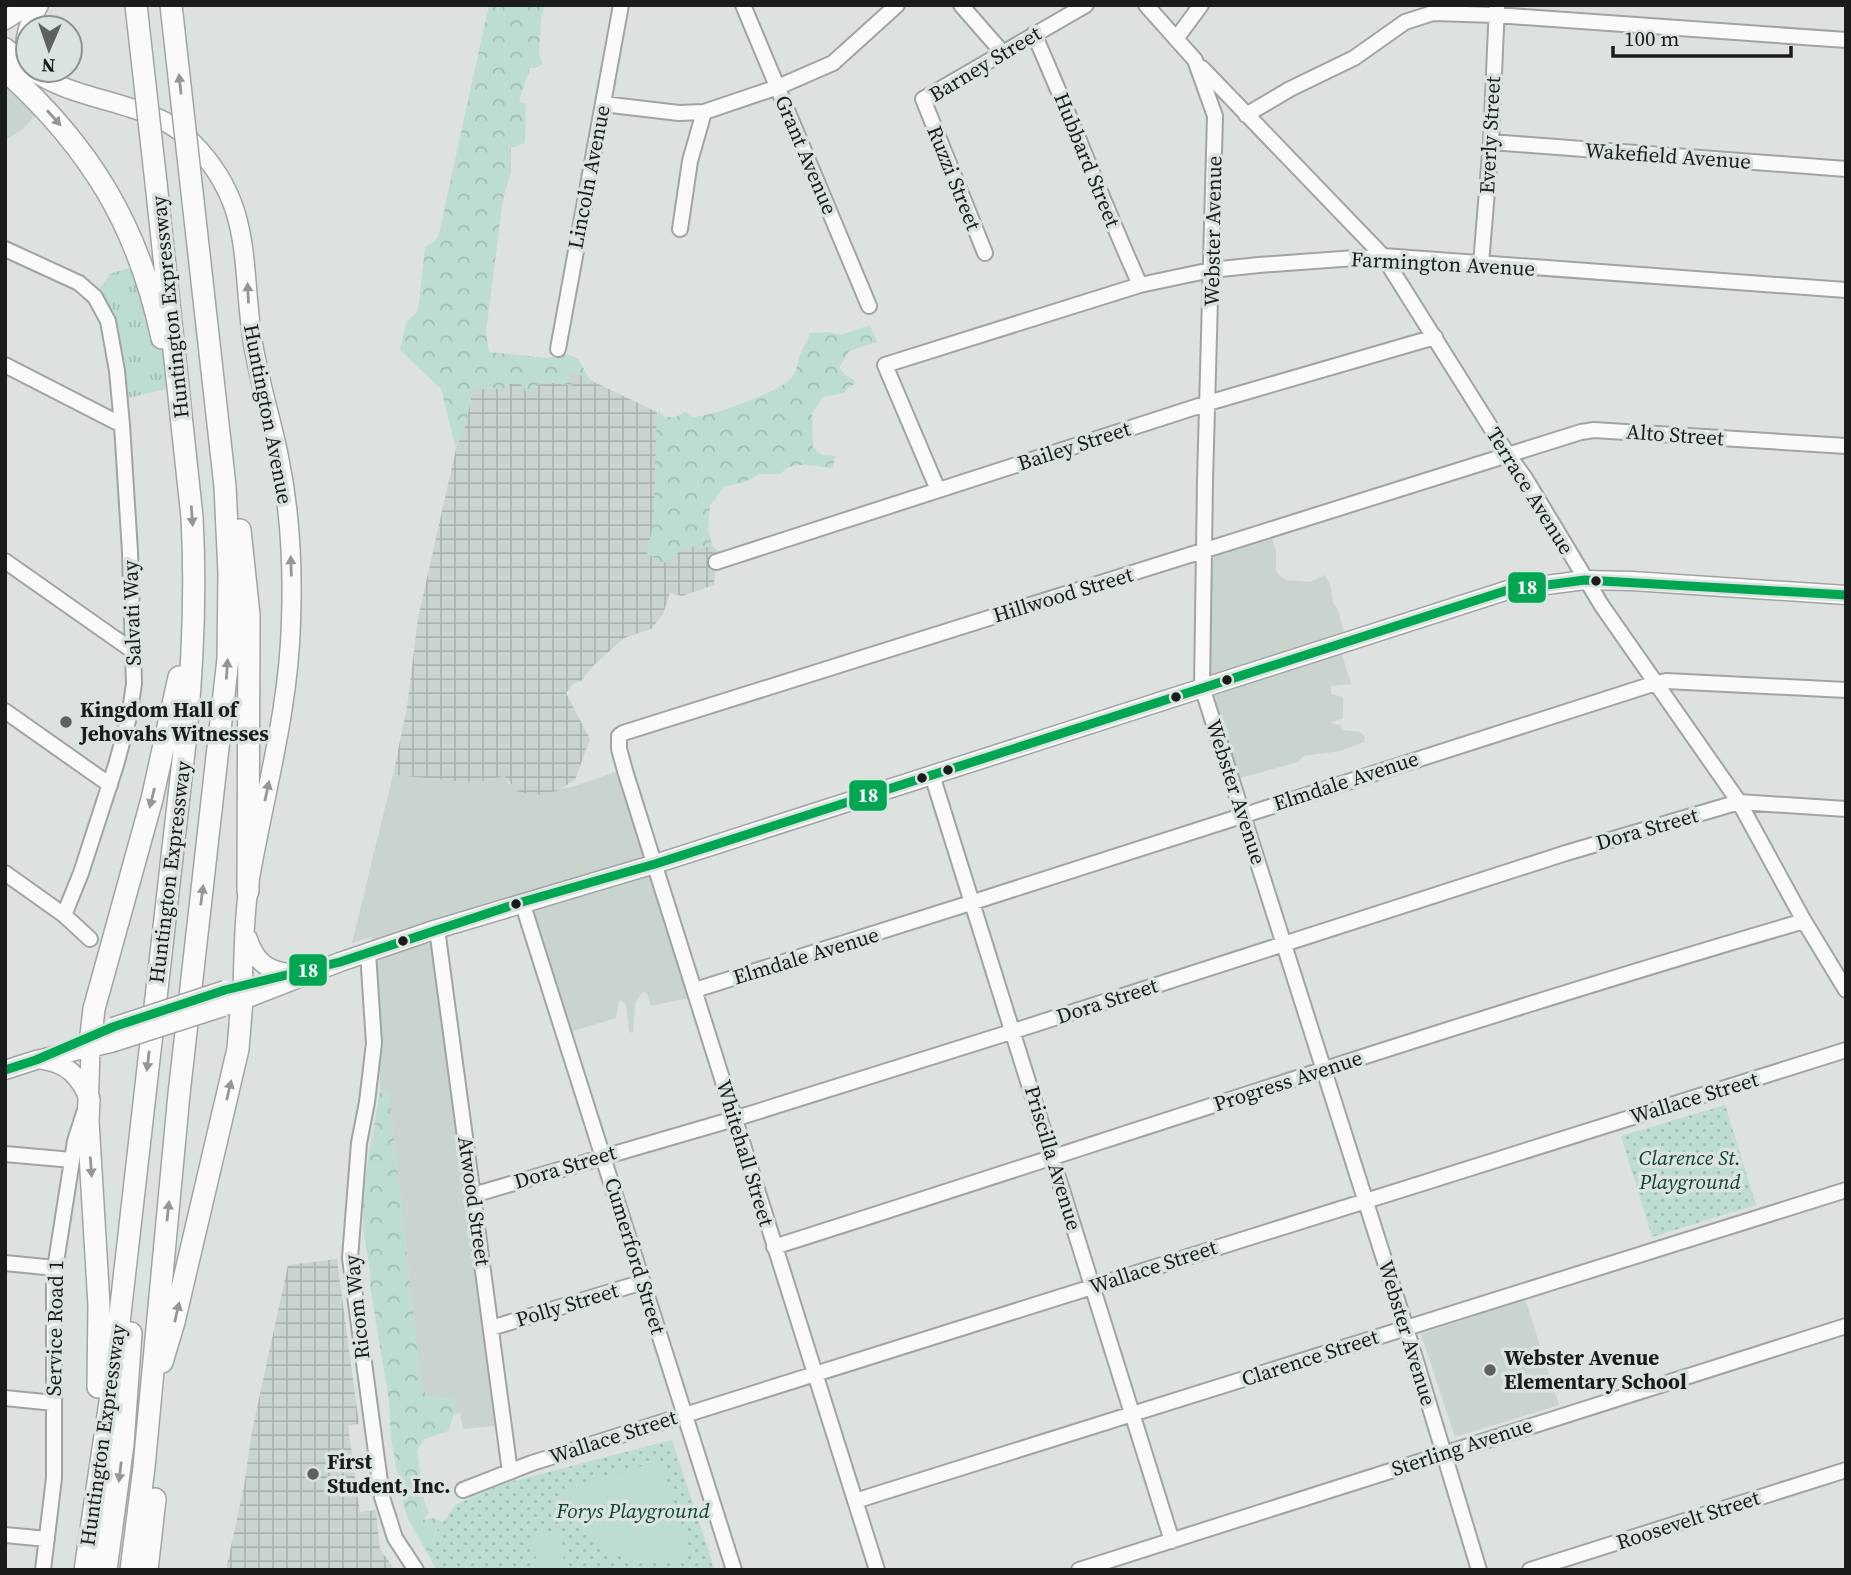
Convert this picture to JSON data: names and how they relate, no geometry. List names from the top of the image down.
{
  "streets": {
    "highway": ["Huntington Expressway"],
    "main road": ["Huntington Avenue", "Service Road 1"],
    "street": [
      "Barney Street",
      "Everly Street",
      "Grant Avenue",
      "Wakefield Avenue",
      "Hubbard Street",
      "Lincoln Avenue",
      "Ruzzi Street",
      "Webster Avenue",
      "Farmington Avenue",
      "Alto Street",
      "Bailey Street",
      "Terrace Avenue",
      "Hillwood Street",
      "Salvati Way",
      "Elmdale Avenue",
      "Dora Street",
      "Progress Avenue",
      "Wallace Street",
      "Whitehall Street",
      "Priscilla Avenue",
      "Atwood Street",
      "Cumerford Street",
      "Polly Street",
      "Ricom Way",
      "Clarence Street",
      "Sterling Avenue",
      "Roosevelt Street"
    ]
  },
  "crossings": [
    ["Barney Street", "Hubbard Street"],
    ["Barney Street", "Ruzzi Street"],
    ["Everly Street", "Wakefield Avenue"],
    ["Everly Street", "Farmington Avenue"],
    ["Hubbard Street", "Farmington Avenue"],
    ["Webster Avenue", "Farmington Avenue"],
    ["Webster Avenue", "Bailey Street"],
    ["Webster Avenue", "Terrace Avenue"],
    ["Webster Avenue", "Hillwood Street"],
    ["Webster Avenue", "Elmdale Avenue"],
    ["Webster Avenue", "Dora Street"],
    ["Webster Avenue", "Progress Avenue"],
    ["Webster Avenue", "Wallace Street"],
    ["Webster Avenue", "Clarence Street"],
    ["Webster Avenue", "Sterling Avenue"],
    ["Farmington Avenue", "Bailey Street"],
    ["Farmington Avenue", "Terrace Avenue"],
    ["Alto Street", "Terrace Avenue"],
    ["Alto Street", "Hillwood Street"],
    ["Bailey Street", "Terrace Avenue"],
    ["Terrace Avenue", "Hillwood Street"],
    ["Terrace Avenue", "Elmdale Avenue"],
    ["Terrace Avenue", "Dora Street"],
    ["Terrace Avenue", "Progress Avenue"],
    ["Hillwood Street", "Whitehall Street"],
    ["Elmdale Avenue", "Whitehall Street"],
    ["Elmdale Avenue", "Priscilla Avenue"],
    ["Dora Street", "Whitehall Street"],
    ["Dora Street", "Priscilla Avenue"],
    ["Dora Street", "Atwood Street"],
    ["Dora Street", "Cumerford Street"],
    ["Progress Avenue", "Whitehall Street"],
    ["Progress Avenue", "Priscilla Avenue"],
    ["Wallace Street", "Whitehall Street"],
    ["Wallace Street", "Priscilla Avenue"],
    ["Wallace Street", "Atwood Street"],
    ["Wallace Street", "Cumerford Street"],
    ["Whitehall Street", "Clarence Street"],
    ["Priscilla Avenue", "Clarence Street"],
    ["Priscilla Avenue", "Sterling Avenue"],
    ["Atwood Street", "Polly Street"],
    ["Cumerford Street", "Polly Street"]
  ],
  "one_way": ["Huntington Avenue"],
  "parks": ["Clarence St. Playground", "Forys Playground"],
  "places": ["Kingdom Hall of Jehovahs Witnesses", "Webster Avenue Elementary School", "First Student, Inc."],
  "lines": ["transit line 18"],
  "scale_bar": "100 m",
  "north": "bottom"
}
